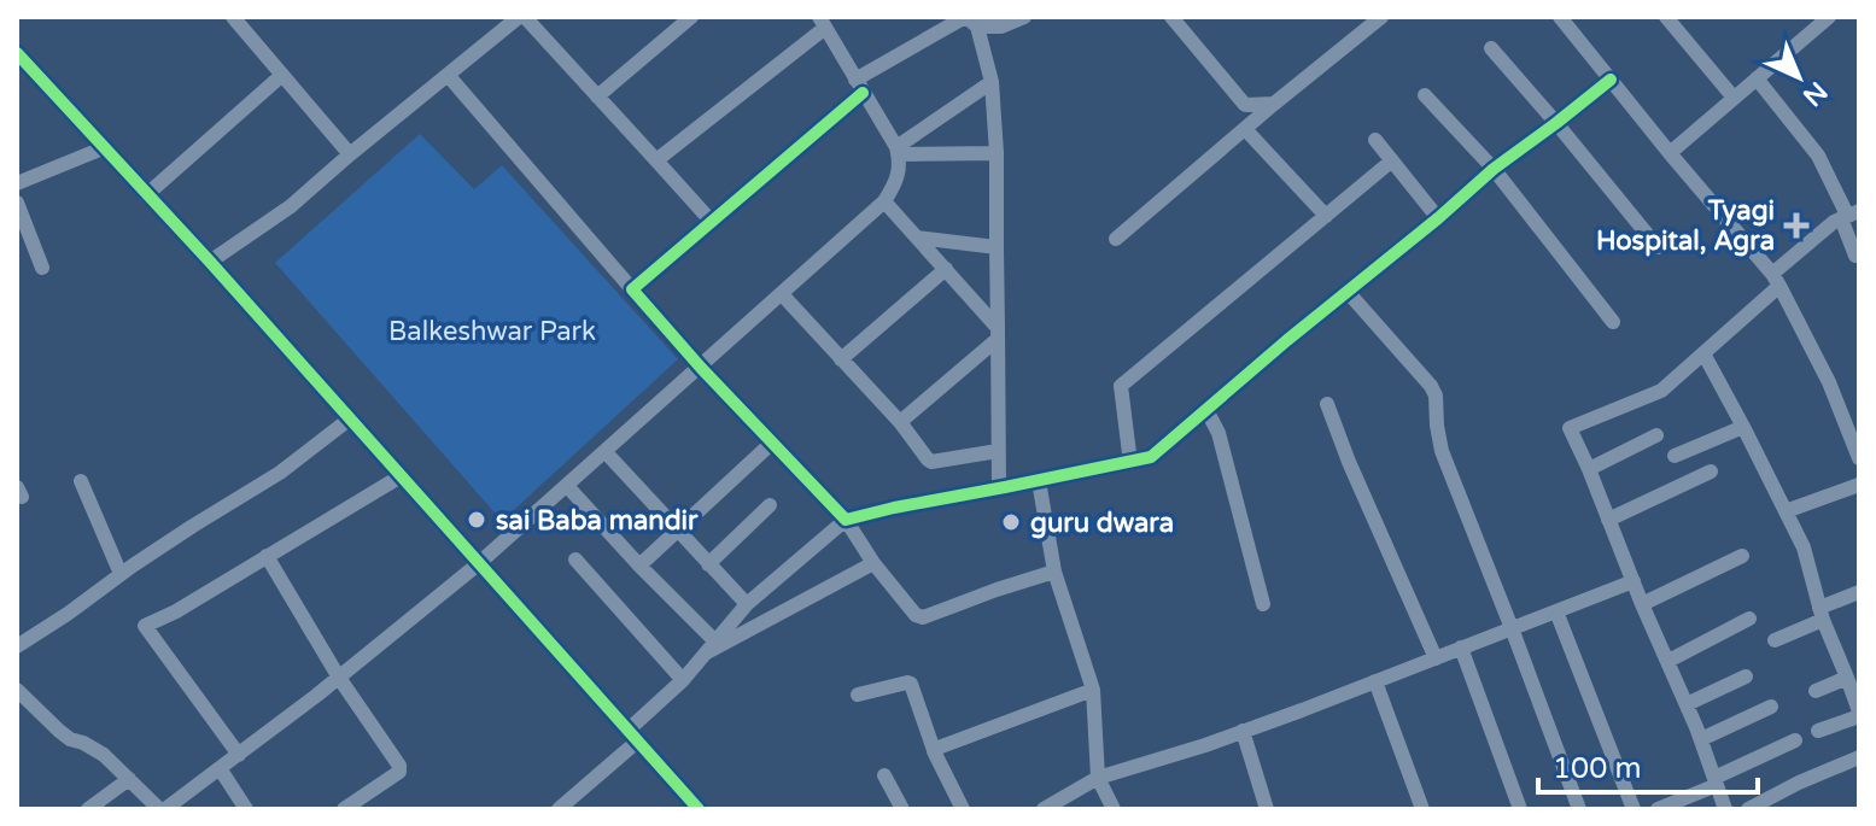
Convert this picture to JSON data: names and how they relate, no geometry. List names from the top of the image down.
{
  "parks": ["Balkeshwar Park"],
  "places": {
    "health": ["Tyagi Hospital, Agra"],
    "other": ["sai Baba mandir", "guru dwara"]
  },
  "scale_bar": "100 m",
  "north": "bottom right"
}
